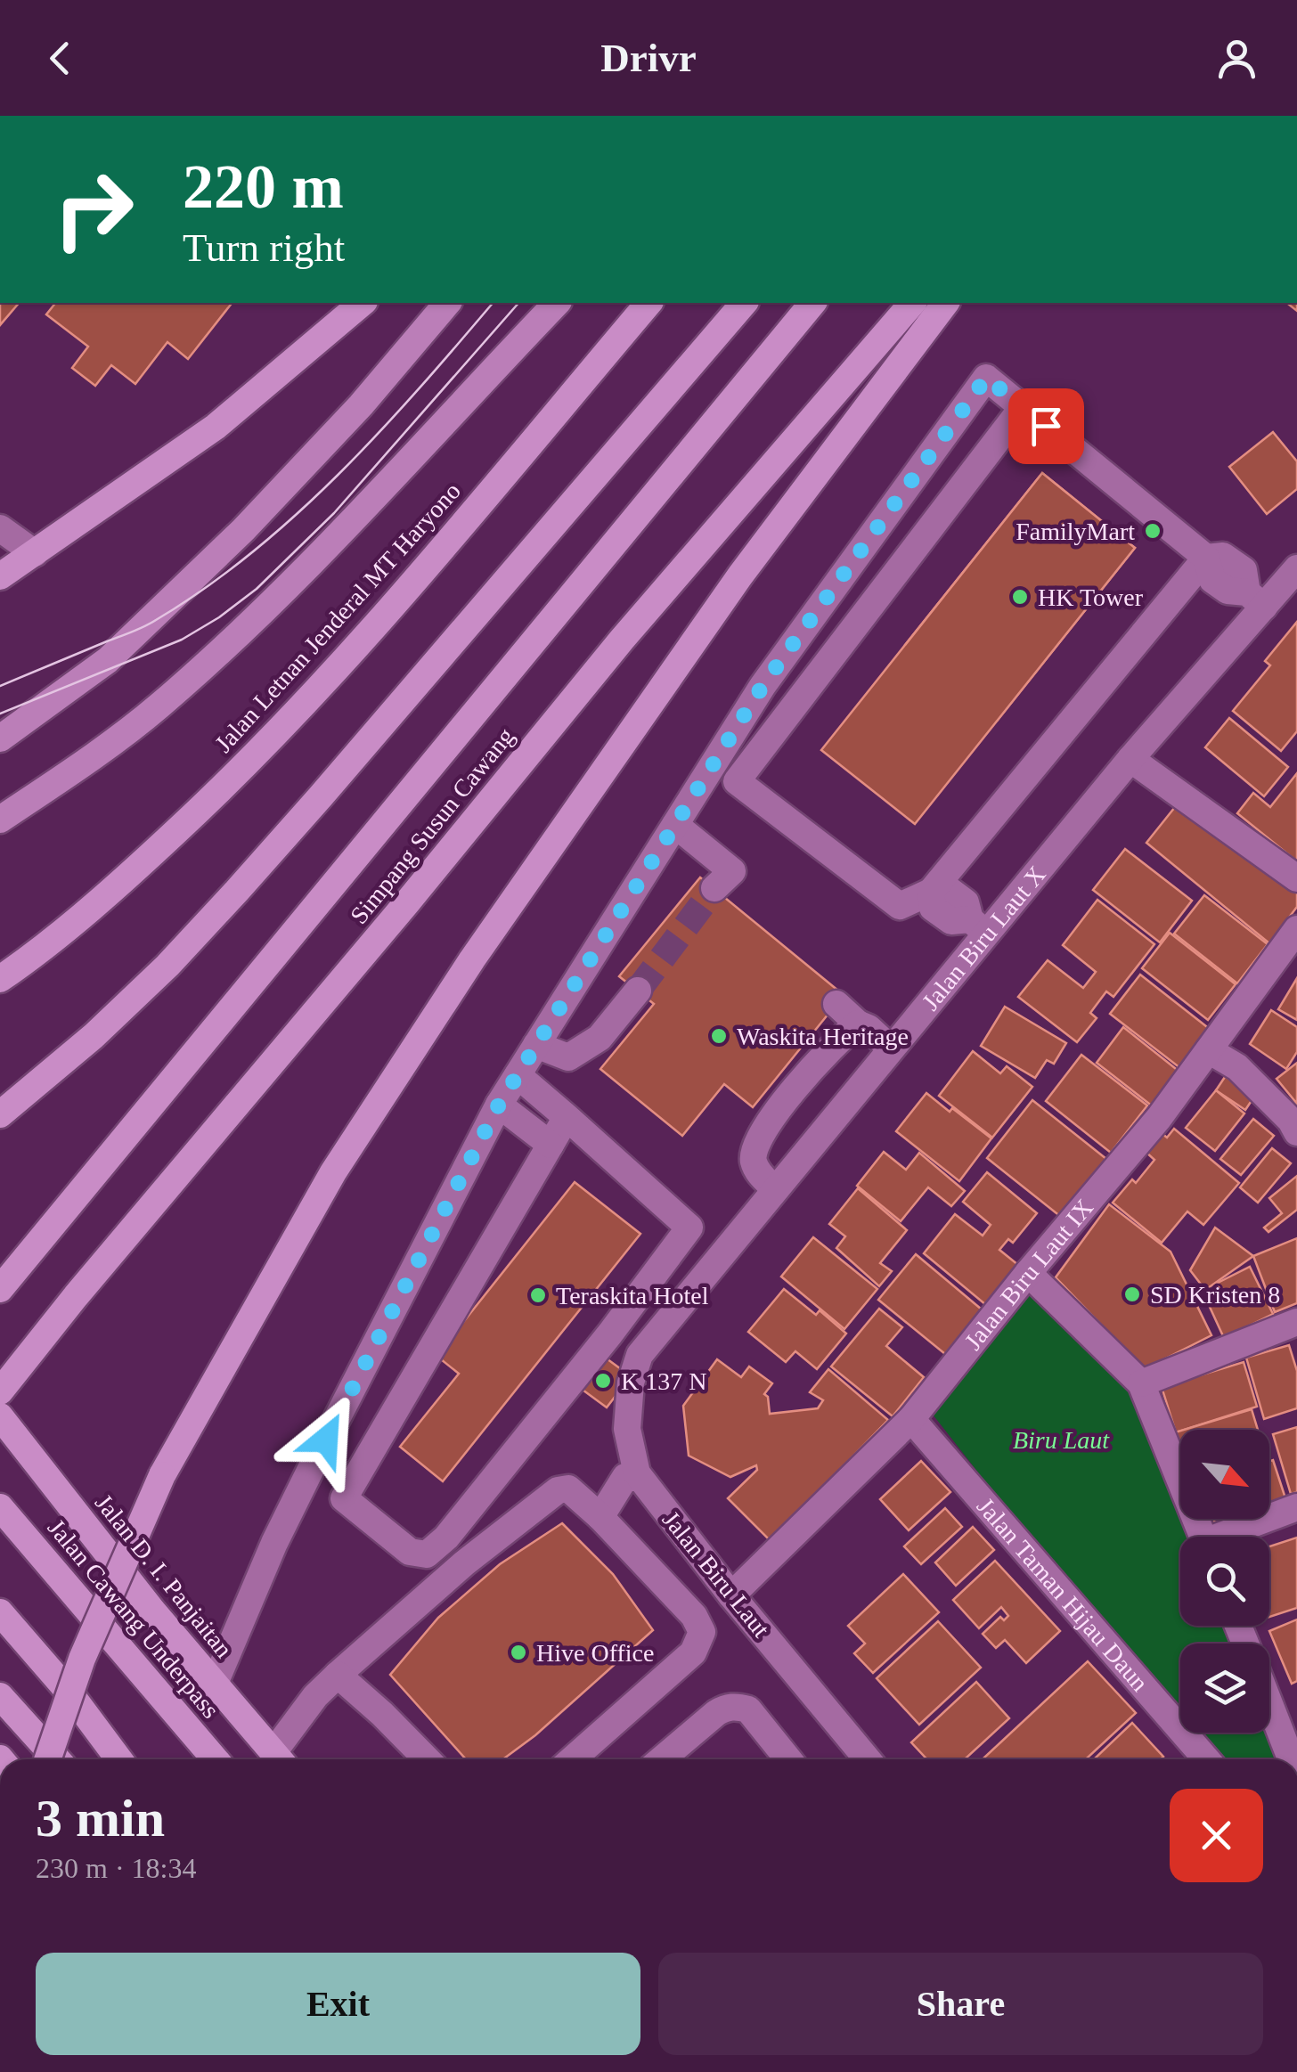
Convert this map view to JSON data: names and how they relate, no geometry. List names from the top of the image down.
{
  "streets": {
    "highway": [
      "Jalan Letnan Jenderal MT Haryono",
      "Simpang Susun Cawang",
      "Jalan D. I. Panjaitan",
      "Jalan Cawang Underpass"
    ],
    "street": [
      "Jalan Biru Laut X",
      "Jalan Biru Laut IX",
      "Jalan Biru Laut",
      "Jalan Taman Hijau Daun"
    ]
  },
  "crossings": [
    ["Jalan Biru Laut X", "Jalan Biru Laut"],
    ["Jalan Biru Laut IX", "Jalan Biru Laut"],
    ["Jalan Biru Laut IX", "Jalan Taman Hijau Daun"]
  ],
  "parks": ["Biru Laut"],
  "places": [
    "FamilyMart",
    "HK Tower",
    "Waskita Heritage",
    "SD Kristen 8",
    "Teraskita Hotel",
    "K 137 N",
    "Hive Office"
  ],
  "north": "bottom right",
  "page": {
    "header": "Drivr",
    "turn": ["220 m", "Turn right"],
    "heading": ["3 min", "230 m · 18:34"],
    "buttons": ["Exit", "Share"]
  }
}
